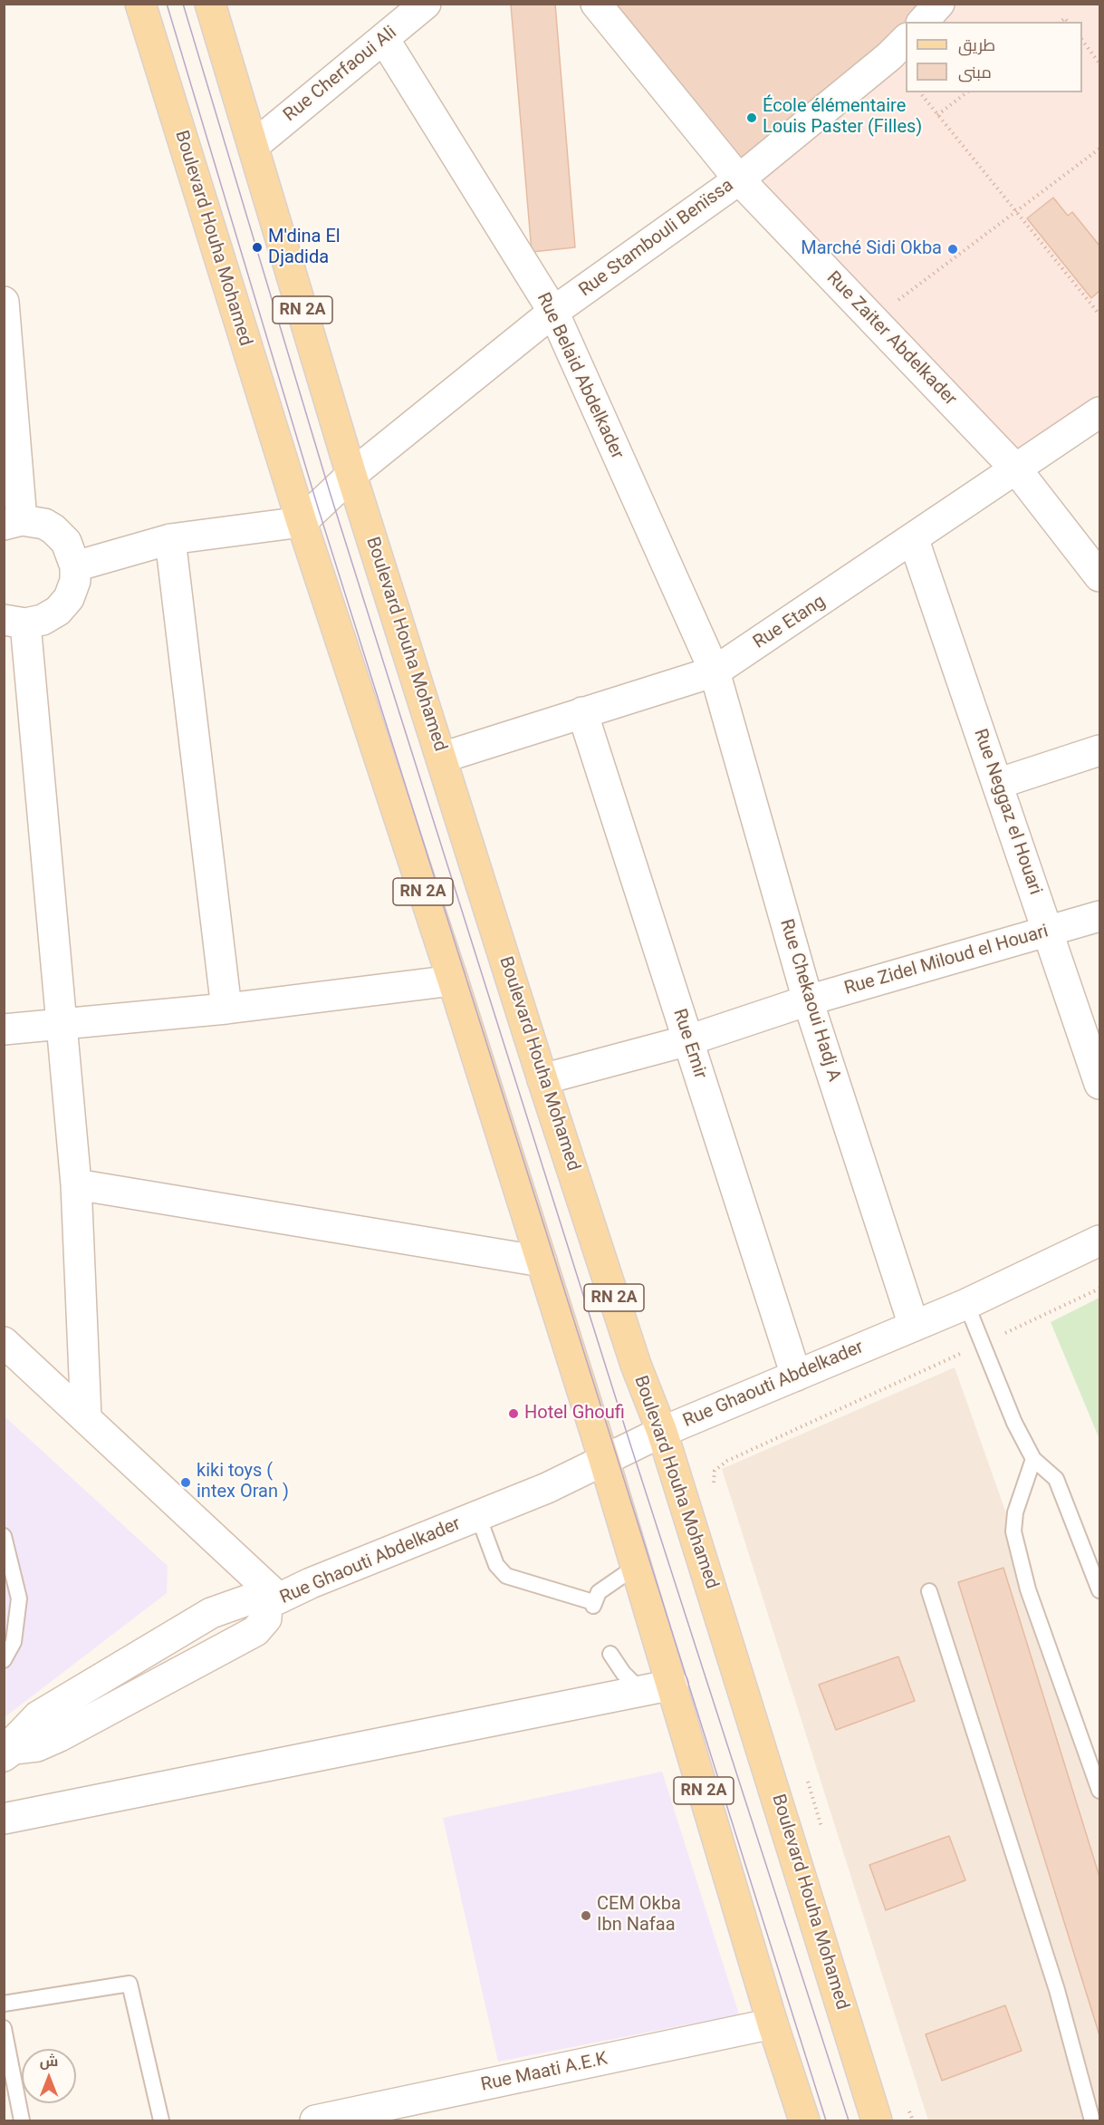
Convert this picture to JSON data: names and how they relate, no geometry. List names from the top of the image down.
{
  "streets": {
    "main road": ["Boulevard Houha Mohamed", "RN 2A"],
    "street": [
      "Rue Cherfaoui Ali",
      "Rue Stambouli Benïssa",
      "Rue Zaiter Abdelkader",
      "Rue Belaid Abdelkader",
      "Rue Etang",
      "Rue Neggaz el Houari",
      "Rue Zidel Miloud el Houari",
      "Rue Chekaoui Hadj A",
      "Rue Emir",
      "Rue Ghaouti Abdelkader",
      "Rue Maati A.E.K"
    ]
  },
  "crossings": [
    ["Rue Cherfaoui Ali", "Boulevard Houha Mohamed"],
    ["Rue Cherfaoui Ali", "Rue Belaid Abdelkader"],
    ["Boulevard Houha Mohamed", "Rue Stambouli Benïssa"],
    ["Boulevard Houha Mohamed", "Rue Etang"],
    ["Boulevard Houha Mohamed", "Rue Zidel Miloud el Houari"],
    ["Boulevard Houha Mohamed", "Rue Ghaouti Abdelkader"],
    ["Boulevard Houha Mohamed", "Rue Maati A.E.K"],
    ["Rue Stambouli Benïssa", "Rue Zaiter Abdelkader"],
    ["Rue Stambouli Benïssa", "Rue Belaid Abdelkader"],
    ["Rue Zaiter Abdelkader", "Rue Etang"],
    ["Rue Belaid Abdelkader", "Rue Etang"],
    ["Rue Belaid Abdelkader", "Rue Chekaoui Hadj A"],
    ["Rue Etang", "Rue Neggaz el Houari"],
    ["Rue Etang", "Rue Chekaoui Hadj A"],
    ["Rue Etang", "Rue Emir"],
    ["Rue Neggaz el Houari", "Rue Zidel Miloud el Houari"],
    ["Rue Zidel Miloud el Houari", "Rue Chekaoui Hadj A"],
    ["Rue Zidel Miloud el Houari", "Rue Emir"],
    ["Rue Chekaoui Hadj A", "Rue Ghaouti Abdelkader"],
    ["Rue Emir", "Rue Ghaouti Abdelkader"]
  ],
  "places": [
    "École élémentaire Louis Paster (Filles)",
    "M'dina El Djadida",
    "Marché Sidi Okba",
    "Hotel Ghoufi",
    "kiki toys ( intex Oran )",
    "CEM Okba Ibn Nafaa"
  ],
  "legend": ["طريق", "مبنى"],
  "north": "top"
}
